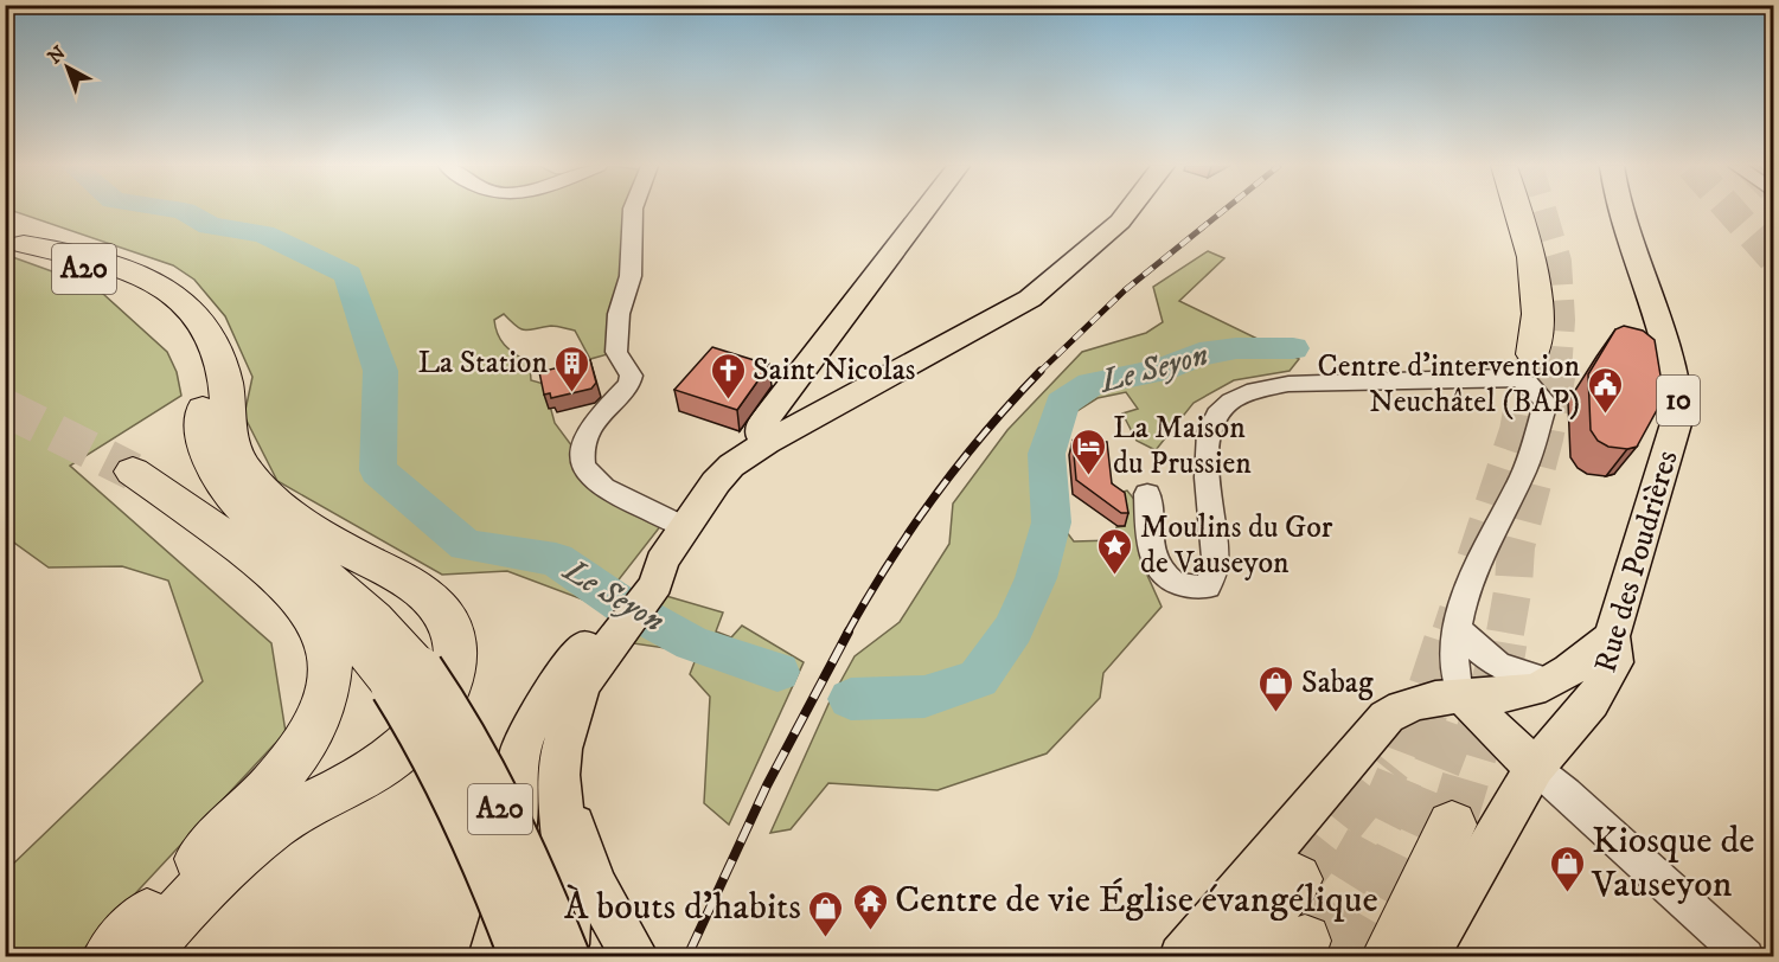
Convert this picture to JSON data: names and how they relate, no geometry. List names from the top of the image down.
{
  "streets": {
    "highway": ["A20"],
    "main road": ["10", "Rue des Poudrières"]
  },
  "water": ["Le Seyon"],
  "places": {
    "building": ["La Station"],
    "church": ["Saint Nicolas"],
    "public building": ["Centre d'intervention Neuchâtel (BAP)"],
    "hotel": ["La Maison du Prussien"],
    "place": ["Moulins du Gor de Vauseyon"],
    "shop": ["Sabag", "Kiosque de Vauseyon", "À bouts d'habits"],
    "temple": ["Centre de vie Église évangélique"]
  },
  "north": "top left"
}
